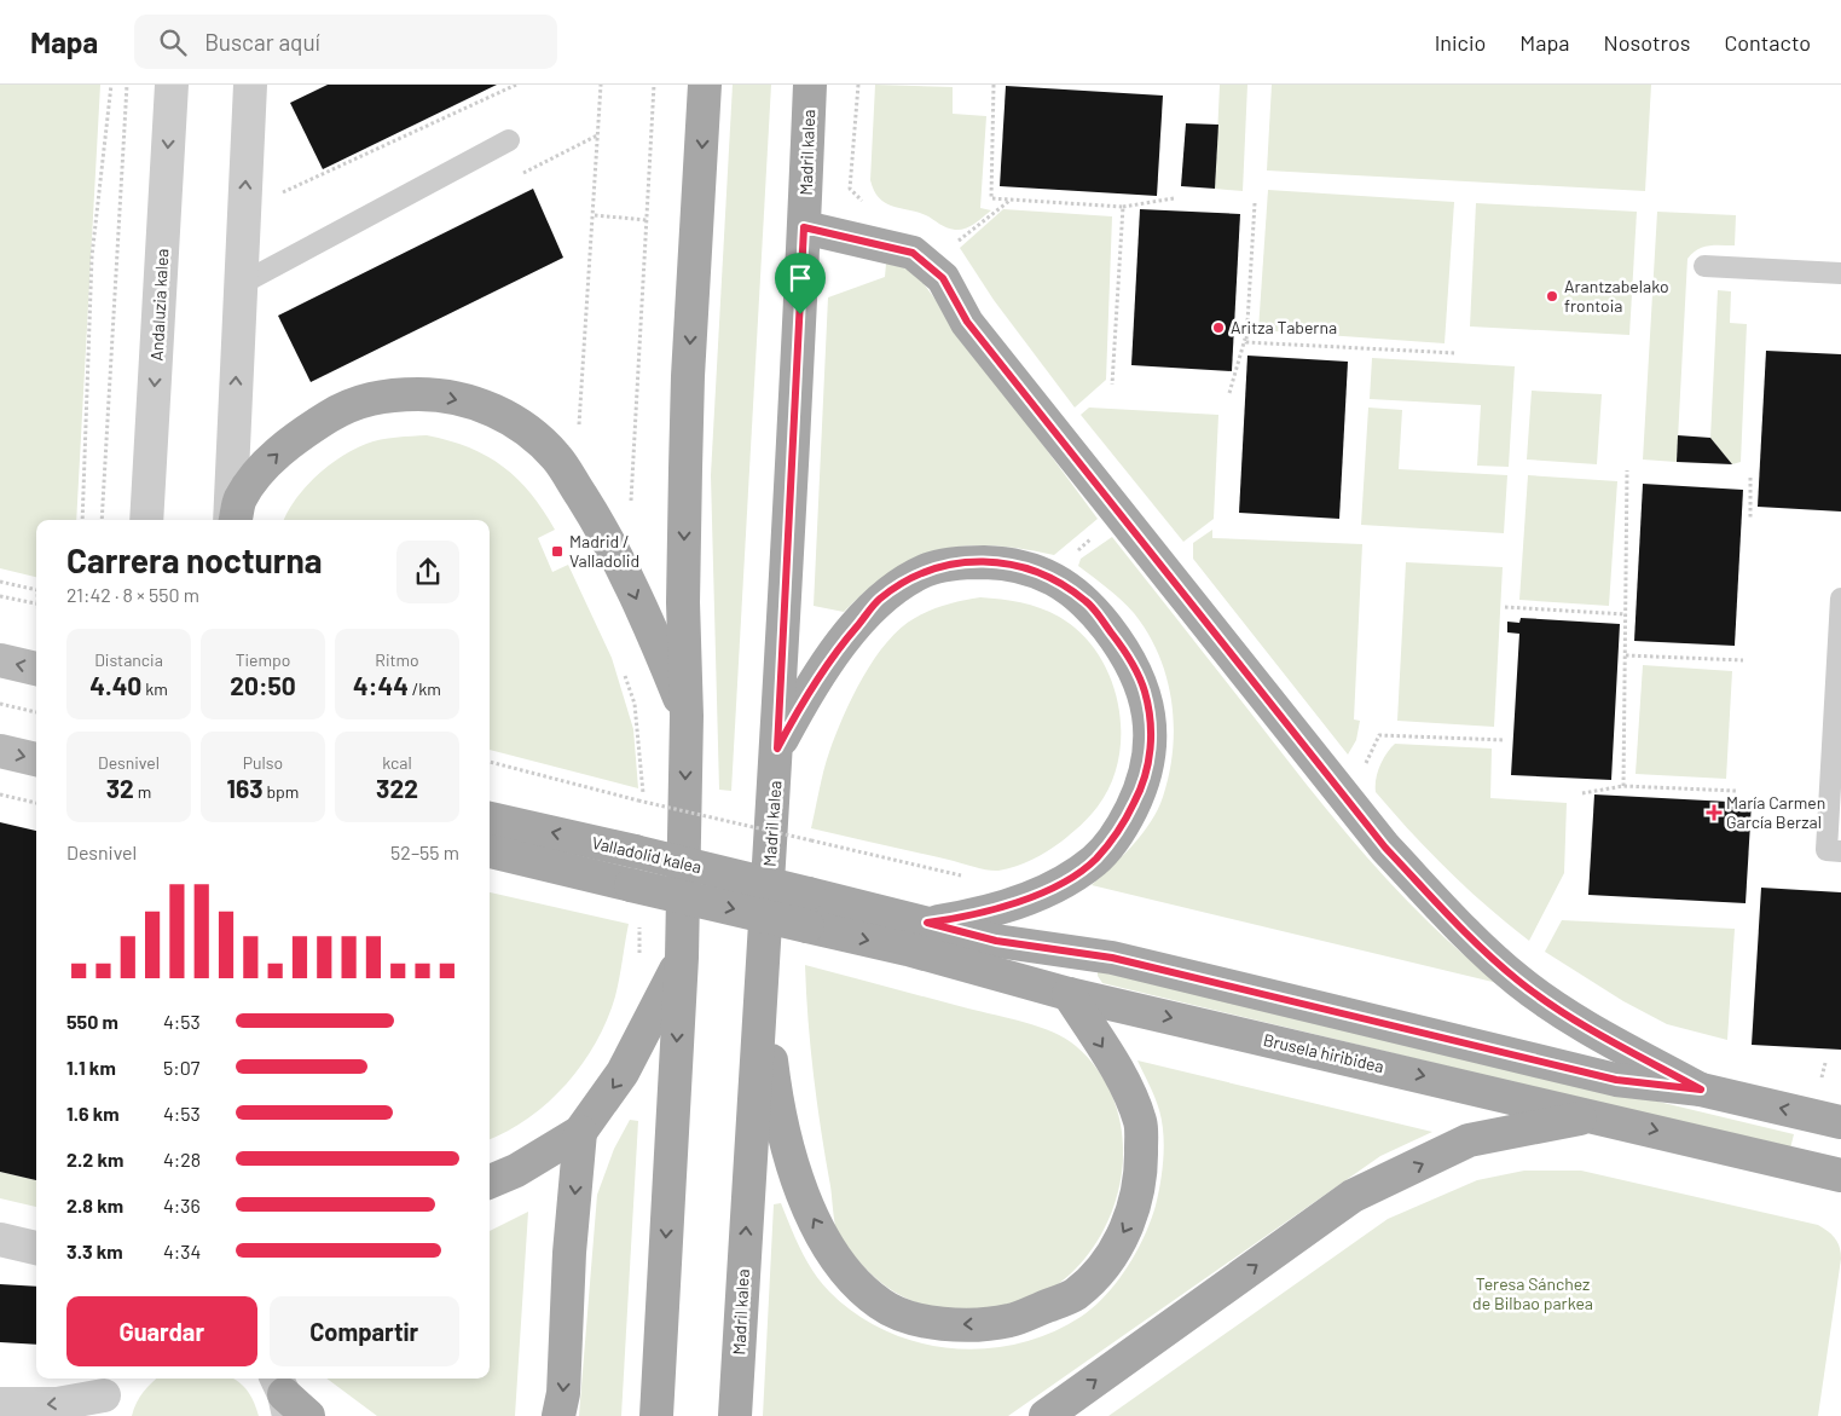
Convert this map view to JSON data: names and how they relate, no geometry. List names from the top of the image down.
{
  "streets": {
    "main road": ["Madril kalea", "Valladolid kalea", "Brusela hiribidea"],
    "street": ["Andaluzia kalea"]
  },
  "crossings": [
    ["Valladolid kalea", "Brusela hiribidea"]
  ],
  "parks": ["Teresa Sánchez de Bilbao parkea"],
  "places": {
    "other": ["Arantzabelako frontoia", "Aritza Taberna"],
    "transit": ["Madrid / Valladolid"],
    "health": ["María Carmen García Berzal"]
  },
  "page": {
    "header": "Mapa",
    "search": "Buscar aquí",
    "nav": [
      "Inicio",
      "Mapa",
      "Nosotros",
      "Contacto"
    ],
    "heading": ["Carrera nocturna", "21:42 · 8 × 550 m"],
    "stats": [
      ["Distancia", "4.40 km"],
      ["Tiempo", "20:50"],
      ["Ritmo", "4:44 /km"],
      ["Desnivel", "32 m"],
      ["Pulso", "163 bpm"],
      ["kcal", "322"]
    ],
    "chart": ["Desnivel", "52–55 m"],
    "list": [
      {
        "name": "550 m",
        "note": "4:53"
      },
      {
        "name": "1.1 km",
        "note": "5:07"
      },
      {
        "name": "1.6 km",
        "note": "4:53"
      },
      {
        "name": "2.2 km",
        "note": "4:28"
      },
      {
        "name": "2.8 km",
        "note": "4:36"
      },
      {
        "name": "3.3 km",
        "note": "4:34"
      }
    ],
    "buttons": ["Guardar", "Compartir"]
  }
}
